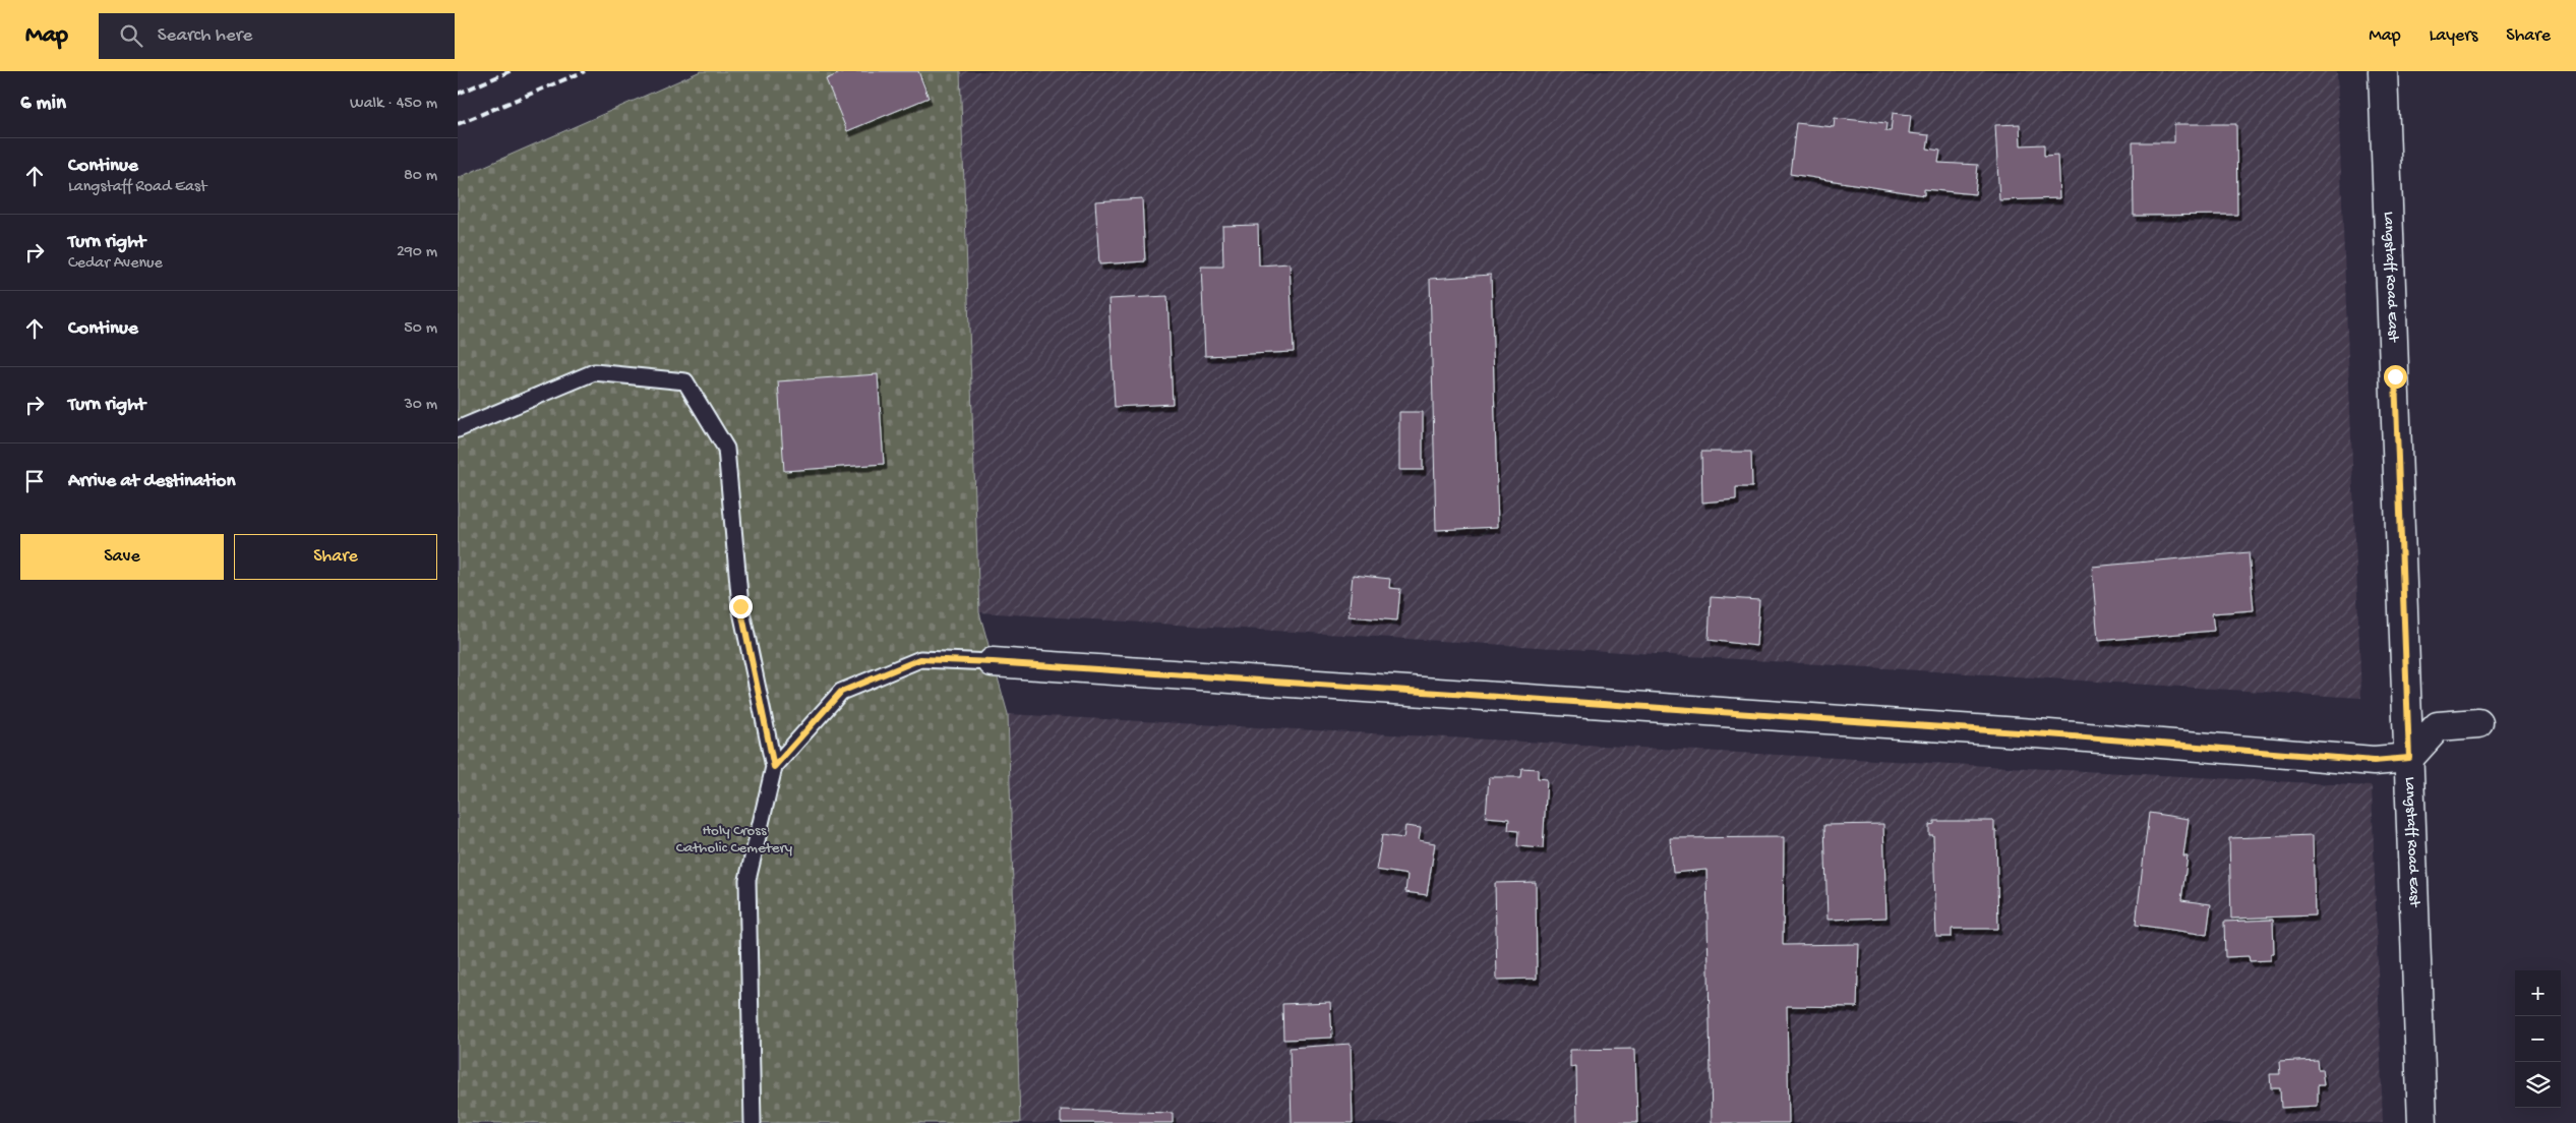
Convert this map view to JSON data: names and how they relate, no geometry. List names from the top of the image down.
{
  "streets": {
    "street": ["Langstaff Road East"]
  },
  "parks": ["Holy Cross Catholic Cemetery"],
  "page": {
    "header": "Map",
    "search": "Search here",
    "nav": ["Map", "Layers", "Share"],
    "heading": ["6 min", "Walk · 450 m"],
    "list": [
      ["Continue", "Langstaff Road East", "80 m"],
      ["Turn right", "Cedar Avenue", "290 m"],
      ["Continue", "50 m"],
      ["Turn right", "30 m"],
      "Arrive at destination"
    ],
    "buttons": ["Save", "Share"],
    "map_buttons": ["+", "−"]
  }
}
